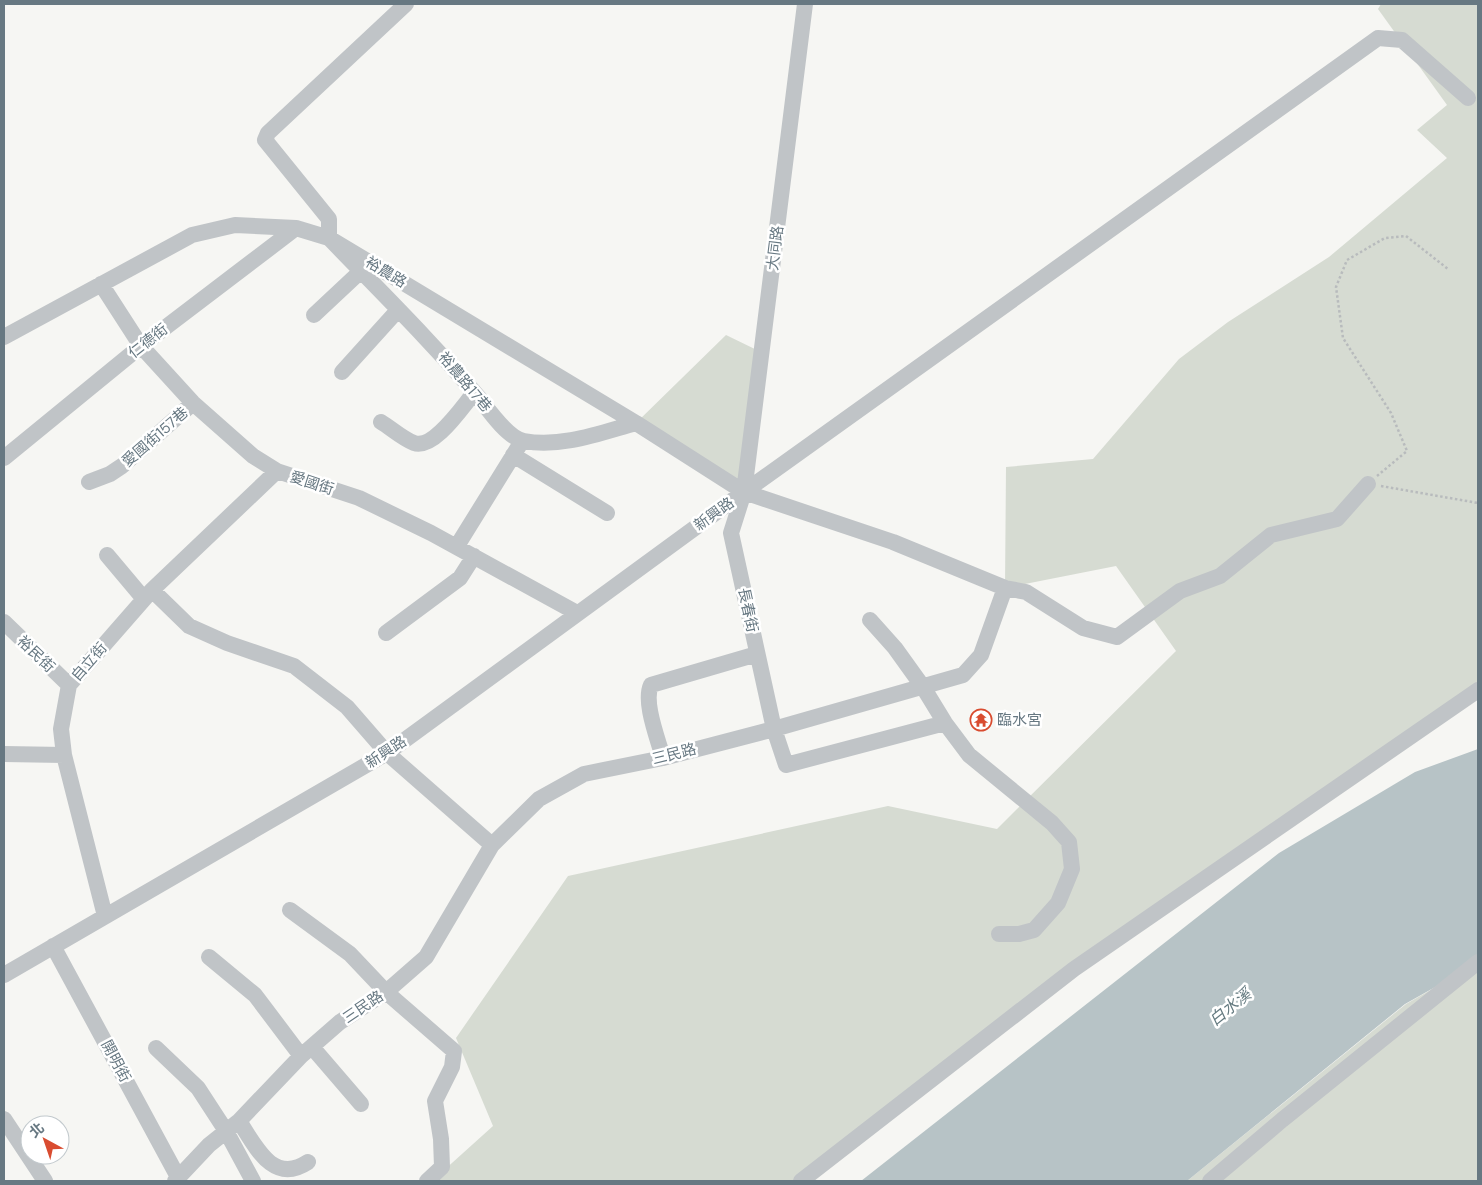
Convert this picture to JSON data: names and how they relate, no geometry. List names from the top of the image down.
{
  "streets": {
    "street": [
      "大同路",
      "裕農路",
      "仁德街",
      "裕農路17巷",
      "愛國街157巷",
      "愛國街",
      "新興路",
      "長春街",
      "裕民街",
      "自立街",
      "三民路",
      "開明街"
    ]
  },
  "crossings": [
    ["大同路", "裕農路"],
    ["大同路", "新興路"],
    ["大同路", "長春街"],
    ["裕農路", "仁德街"],
    ["裕農路", "裕農路17巷"],
    ["裕農路", "愛國街"],
    ["裕農路", "新興路"],
    ["裕農路", "長春街"],
    ["仁德街", "愛國街"],
    ["愛國街157巷", "愛國街"],
    ["愛國街", "新興路"],
    ["愛國街", "自立街"],
    ["新興路", "長春街"],
    ["新興路", "自立街"],
    ["新興路", "開明街"],
    ["長春街", "三民路"],
    ["裕民街", "自立街"],
    ["三民路", "開明街"]
  ],
  "water": ["白水溪"],
  "places": {
    "temple": ["臨水宮"]
  },
  "north": "top left"
}
